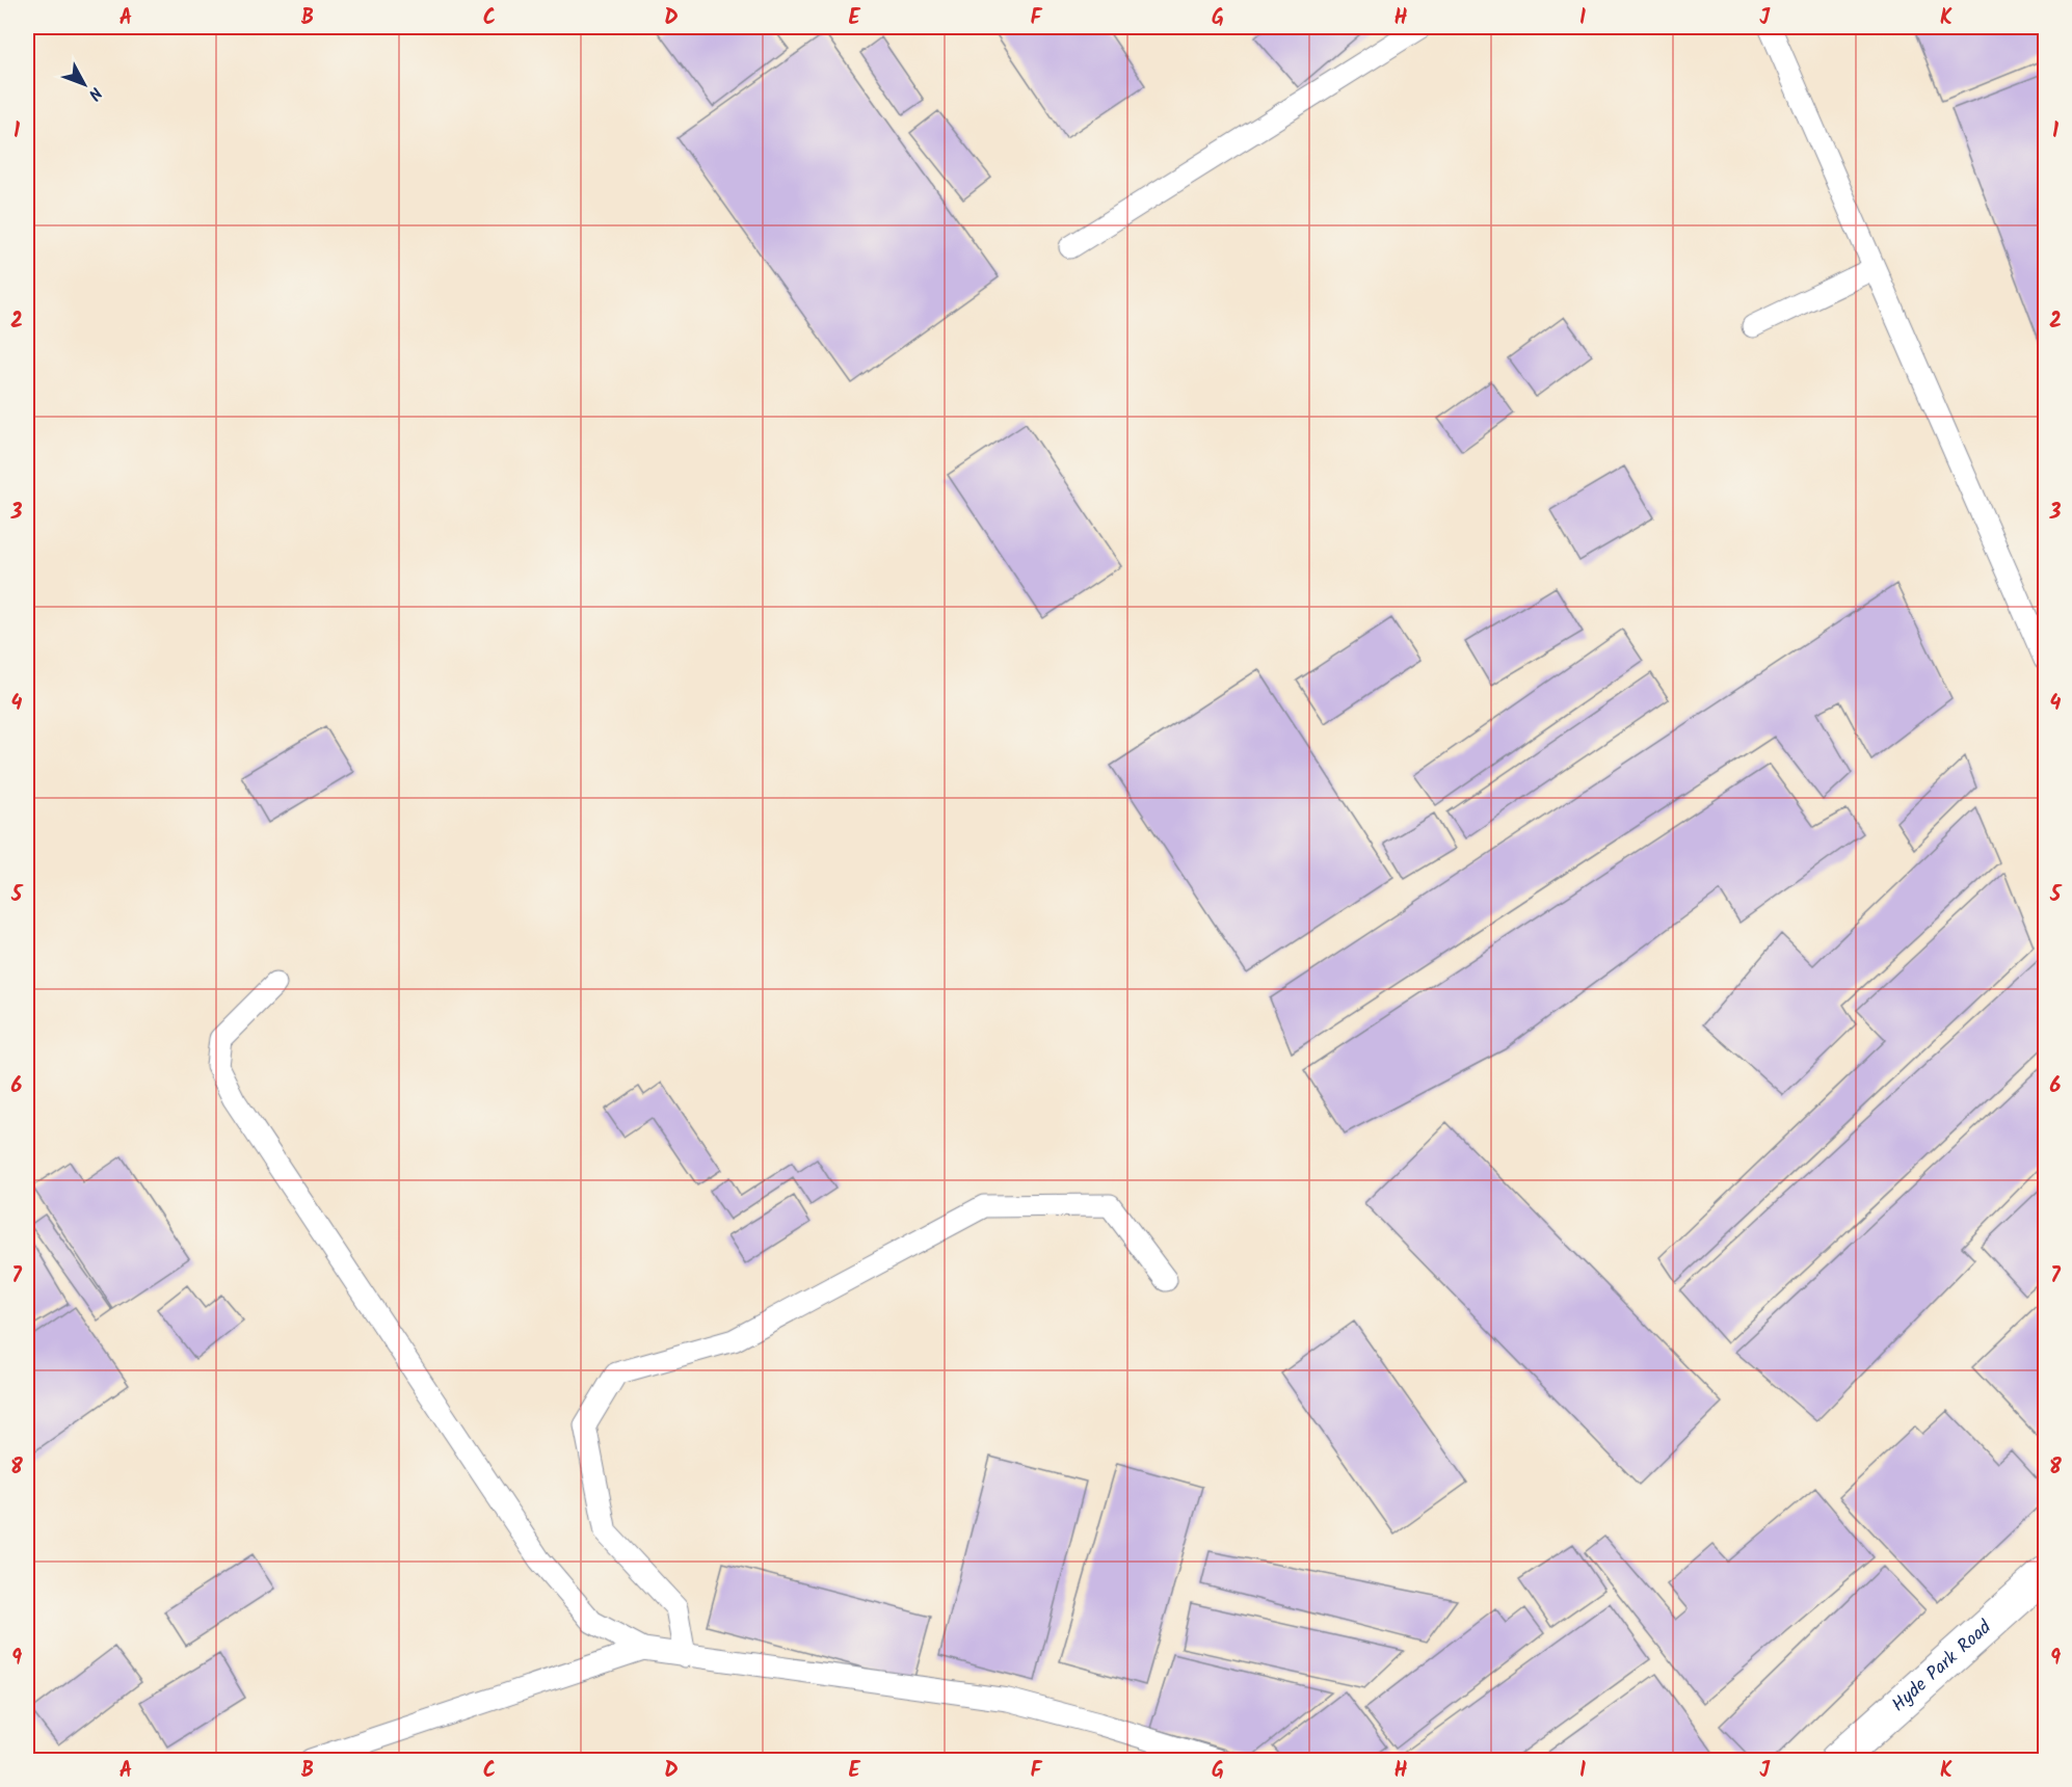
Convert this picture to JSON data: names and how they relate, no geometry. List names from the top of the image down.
{
  "streets": {
    "street": ["Hyde Park Road"]
  },
  "north": "bottom right",
  "grid": {
    "columns": [
      "A",
      "B",
      "C",
      "D",
      "E",
      "F",
      "G",
      "H",
      "I",
      "J",
      "K"
    ],
    "rows": [
      "1",
      "2",
      "3",
      "4",
      "5",
      "6",
      "7",
      "8",
      "9"
    ]
  }
}
